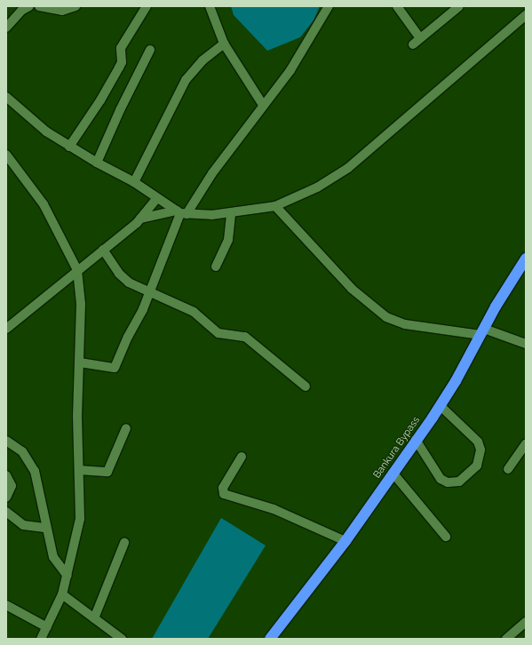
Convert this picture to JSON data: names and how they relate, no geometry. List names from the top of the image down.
{
  "streets": {
    "highway": ["Bankura Bypass"]
  }
}
